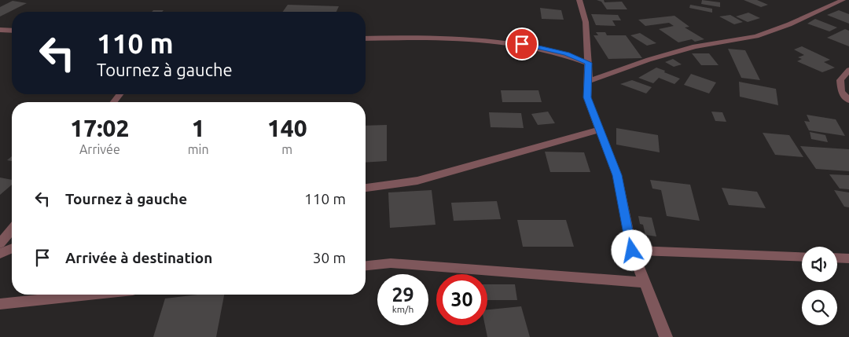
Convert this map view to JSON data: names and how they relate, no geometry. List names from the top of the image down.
{
  "page": {
    "turn": ["110 m", "Tournez à gauche"],
    "eta": [
      "17:02",
      "Arrivée",
      "1",
      "min",
      "140",
      "m"
    ],
    "list": [
      {
        "name": "Tournez à gauche",
        "value": "110 m"
      },
      {
        "name": "Arrivée à destination",
        "value": "30 m"
      }
    ],
    "speed": "29 km/h",
    "limit": "30"
  }
}
